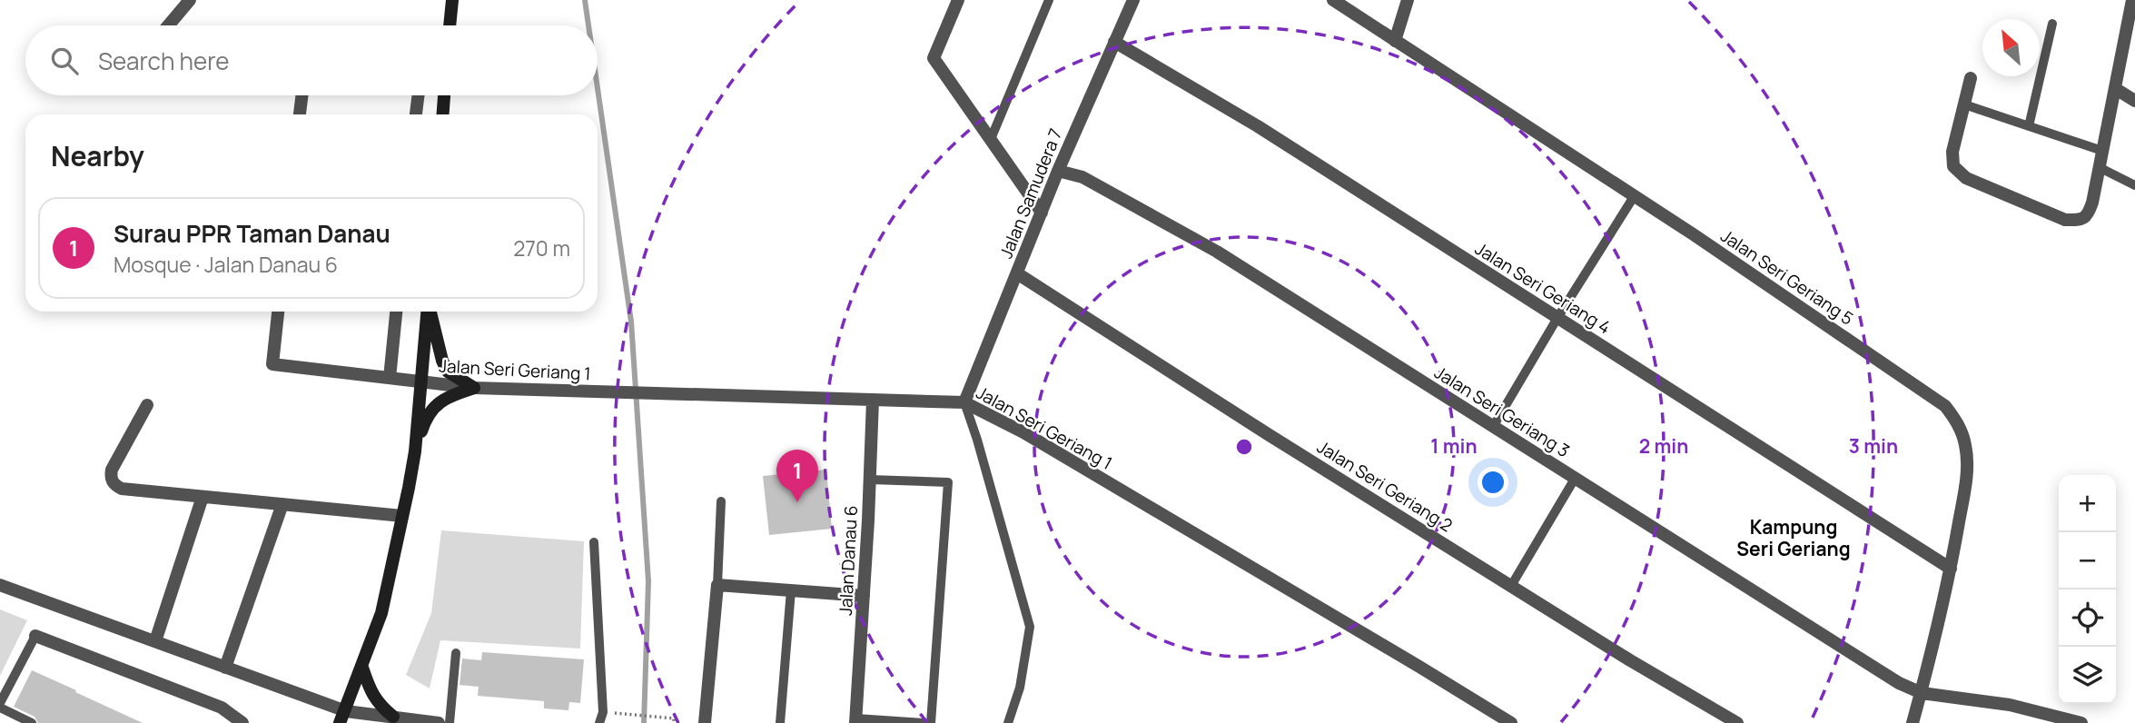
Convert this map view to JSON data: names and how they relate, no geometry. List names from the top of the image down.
{
  "streets": {
    "street": [
      "Jalan Samudera 7",
      "Jalan Seri Geriang 5",
      "Jalan Seri Geriang 4",
      "Jalan Seri Geriang 1",
      "Jalan Seri Geriang 3",
      "Jalan Seri Geriang 2",
      "Jalan Danau 6"
    ]
  },
  "crossings": [
    ["Jalan Samudera 7", "Jalan Seri Geriang 4"],
    ["Jalan Samudera 7", "Jalan Seri Geriang 1"],
    ["Jalan Samudera 7", "Jalan Seri Geriang 3"],
    ["Jalan Samudera 7", "Jalan Seri Geriang 2"],
    ["Jalan Seri Geriang 5", "Jalan Seri Geriang 4"],
    ["Jalan Seri Geriang 5", "Jalan Seri Geriang 3"],
    ["Jalan Seri Geriang 1", "Jalan Danau 6"]
  ],
  "districts": ["Kampung Seri Geriang"],
  "north": "top left",
  "page": {
    "search": "Search here",
    "heading": "Nearby",
    "list": [
      {
        "mark": "1",
        "name": "Surau PPR Taman Danau",
        "note": "Mosque · Jalan Danau 6",
        "value": "270 m"
      }
    ],
    "pins": "1",
    "map_buttons": ["+", "−"]
  },
  "rings": ["1 min", "2 min", "3 min"]
}
